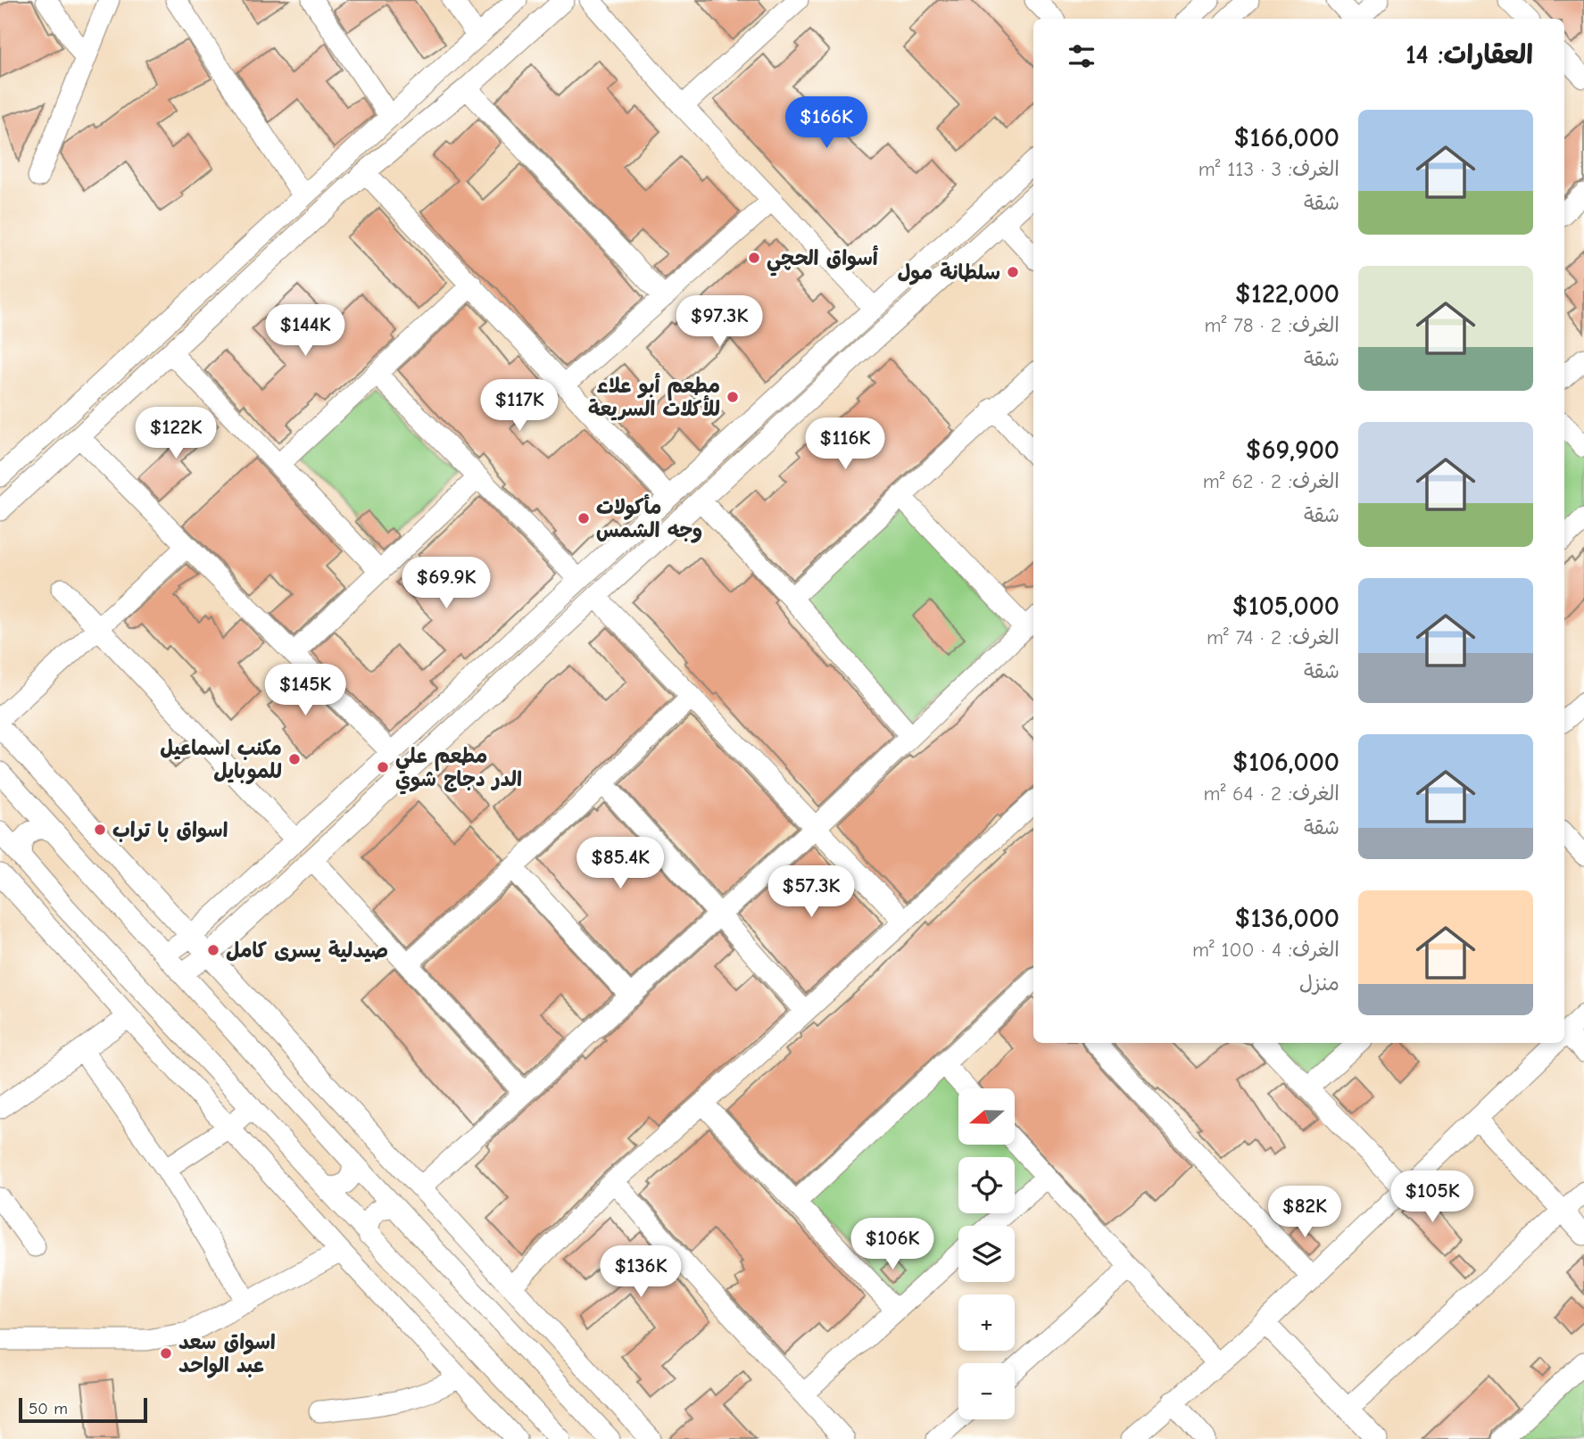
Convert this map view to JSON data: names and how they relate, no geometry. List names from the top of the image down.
{
  "places": [
    "أسواق الحچي",
    "سلطانة مول",
    "مطعم أبو علاء للأكلات السريعة",
    "مأكولات وجه الشمس",
    "مكنب اسماعيل للموبايل",
    "مطعم علي الدر دجاج شوي",
    "اسواق با تراب",
    "صيدلية يسرى كامل",
    "اسواق سعد عبد الواحد"
  ],
  "scale_bar": "50 m",
  "north": "left",
  "page": {
    "heading": "العقارات: 14",
    "list": [
      {
        "name": "$166,000",
        "note": "الغرف: 3 · 113 m² · شقة"
      },
      {
        "name": "$122,000",
        "note": "الغرف: 2 · 78 m² · شقة"
      },
      {
        "name": "$69,900",
        "note": "الغرف: 2 · 62 m² · شقة"
      },
      {
        "name": "$105,000",
        "note": "الغرف: 2 · 74 m² · شقة"
      },
      {
        "name": "$106,000",
        "note": "الغرف: 2 · 64 m² · شقة"
      },
      {
        "name": "$136,000",
        "note": "الغرف: 4 · 100 m² · منزل"
      }
    ],
    "price": [
      "$166K",
      "$97.3K",
      "$144K",
      "$117K",
      "$122K",
      "$116K",
      "$69.9K",
      "$145K",
      "$85.4K",
      "$57.3K",
      "$105K",
      "$82K",
      "$106K",
      "$136K"
    ],
    "map_buttons": ["+", "−"],
    "scale": "50 m"
  }
}
